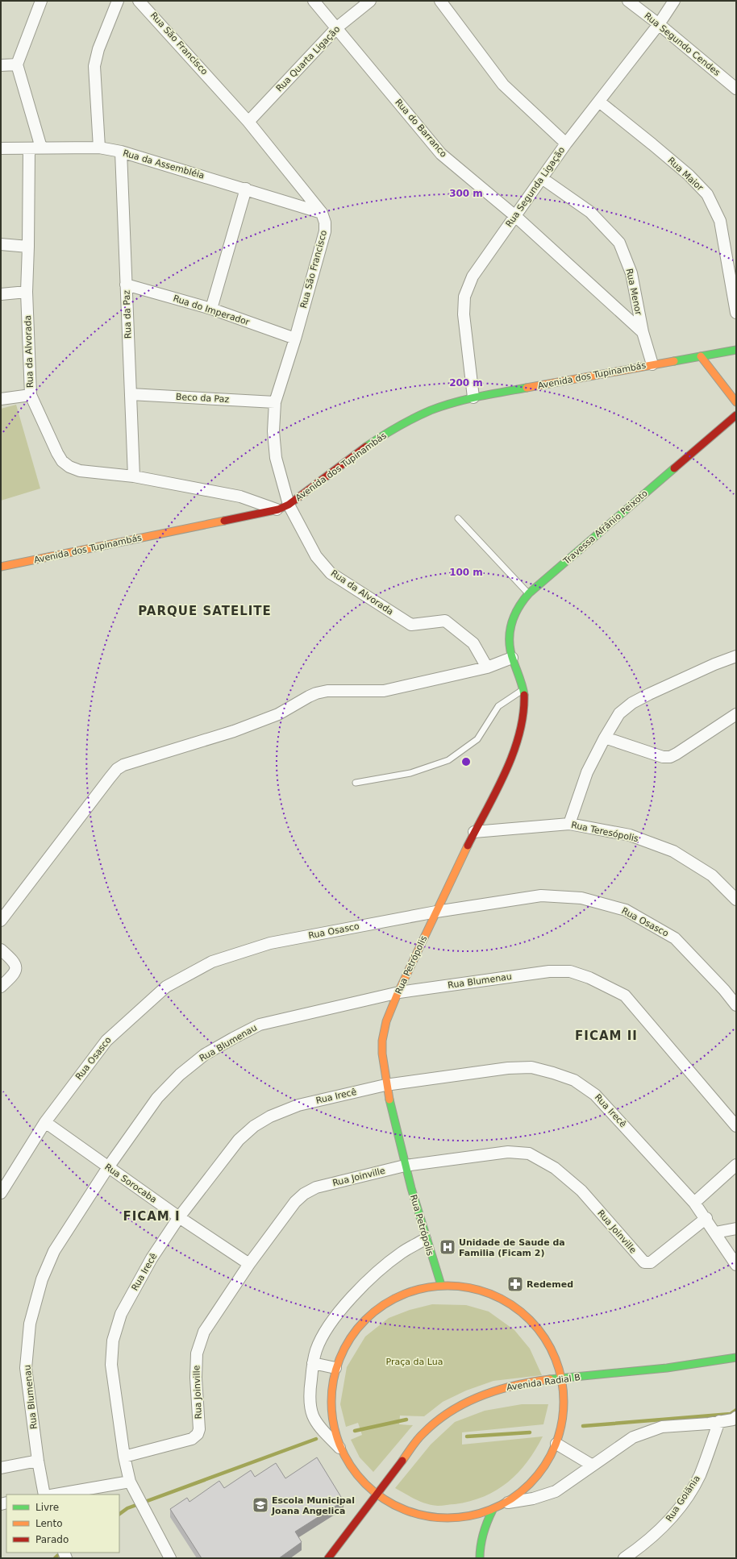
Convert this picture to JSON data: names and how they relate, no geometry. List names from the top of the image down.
{
  "streets": {
    "street": [
      "Rua São Francisco",
      "Rua Segundo Cendes",
      "Rua Quarta Ligação",
      "Rua do Barranco",
      "Rua da Assembléia",
      "Rua Maior",
      "Rua Segunda Ligação",
      "Rua Menor",
      "Rua do Imperador",
      "Rua da Paz",
      "Rua da Alvorada",
      "Avenida dos Tupinambás",
      "Beco da Paz",
      "Travessa Afrânio Peixoto",
      "Rua Teresópolis",
      "Rua Osasco",
      "Rua Petrópolis",
      "Rua Blumenau",
      "Rua Irecê",
      "Rua Joinville",
      "Rua Sorocaba",
      "Avenida Radial B",
      "Rua Goiãnia"
    ]
  },
  "crossings": [
    ["Rua São Francisco", "Rua Quarta Ligação"],
    ["Rua São Francisco", "Rua da Assembléia"],
    ["Rua São Francisco", "Rua do Imperador"],
    ["Rua São Francisco", "Rua da Alvorada"],
    ["Rua São Francisco", "Avenida dos Tupinambás"],
    ["Rua São Francisco", "Beco da Paz"],
    ["Rua Segundo Cendes", "Rua Segunda Ligação"],
    ["Rua Quarta Ligação", "Rua do Barranco"],
    ["Rua do Barranco", "Rua Segunda Ligação"],
    ["Rua do Barranco", "Rua Menor"],
    ["Rua da Assembléia", "Rua da Paz"],
    ["Rua da Assembléia", "Rua da Alvorada"],
    ["Rua Maior", "Rua Segunda Ligação"],
    ["Rua Segunda Ligação", "Rua Menor"],
    ["Rua Segunda Ligação", "Avenida dos Tupinambás"],
    ["Rua Menor", "Avenida dos Tupinambás"],
    ["Rua do Imperador", "Rua da Paz"],
    ["Rua da Paz", "Rua da Alvorada"],
    ["Rua da Paz", "Beco da Paz"],
    ["Rua da Alvorada", "Avenida dos Tupinambás"],
    ["Travessa Afrânio Peixoto", "Rua Petrópolis"],
    ["Rua Teresópolis", "Rua Petrópolis"],
    ["Rua Osasco", "Rua Petrópolis"],
    ["Rua Osasco", "Rua Sorocaba"],
    ["Rua Petrópolis", "Rua Blumenau"],
    ["Rua Petrópolis", "Rua Irecê"],
    ["Rua Petrópolis", "Rua Joinville"],
    ["Rua Blumenau", "Rua Sorocaba"],
    ["Rua Irecê", "Rua Joinville"],
    ["Rua Irecê", "Rua Sorocaba"],
    ["Rua Joinville", "Rua Sorocaba"]
  ],
  "districts": ["PARQUE SATELITE", "FICAM II", "FICAM I"],
  "parks": ["Praça da Lua"],
  "places": {
    "hospital": ["Unidade de Saude da Familia (Ficam 2)"],
    "pharmacy": ["Redemed"],
    "school or university": ["Escola Municipal Joana Angelica"]
  },
  "legend": ["Livre", "Lento", "Parado"],
  "rings": ["300 m", "200 m", "100 m"]
}
